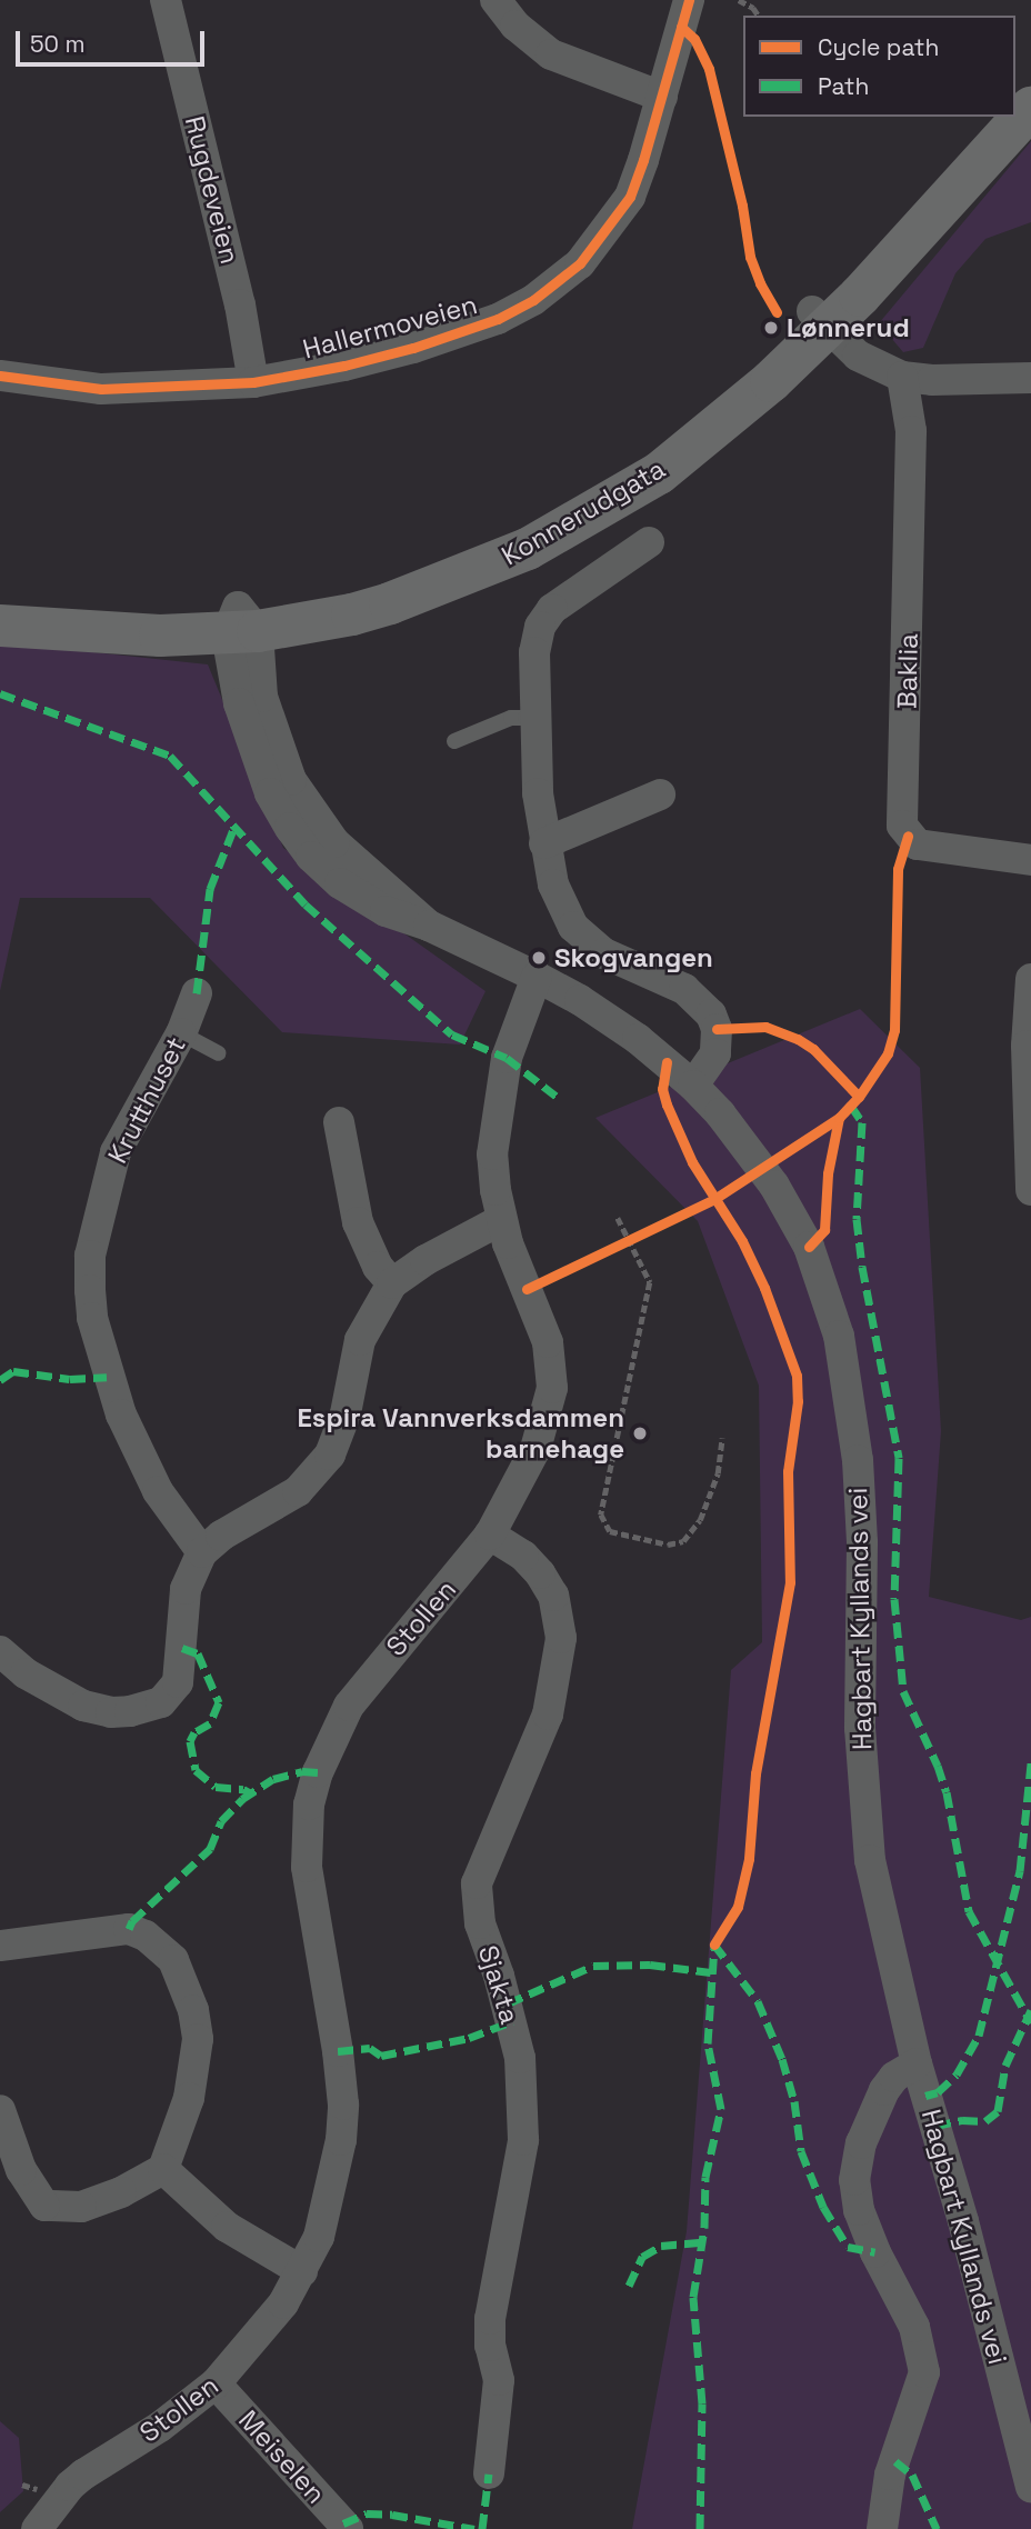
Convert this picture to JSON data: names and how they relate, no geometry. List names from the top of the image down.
{
  "streets": {
    "main road": ["Konnerudgata"],
    "street": [
      "Rugdeveien",
      "Hallermoveien",
      "Baklia",
      "Krutthuset",
      "Stollen",
      "Hagbart Kyllands vei",
      "Sjakta",
      "Meiselen"
    ]
  },
  "crossings": [
    ["Rugdeveien", "Hallermoveien"],
    ["Konnerudgata", "Hagbart Kyllands vei"],
    ["Stollen", "Hagbart Kyllands vei"],
    ["Stollen", "Sjakta"],
    ["Stollen", "Meiselen"]
  ],
  "places": ["Lønnerud", "Skogvangen", "Espira Vannverksdammen barnehage"],
  "legend": ["Cycle path", "Path"],
  "scale_bar": "50 m"
}
